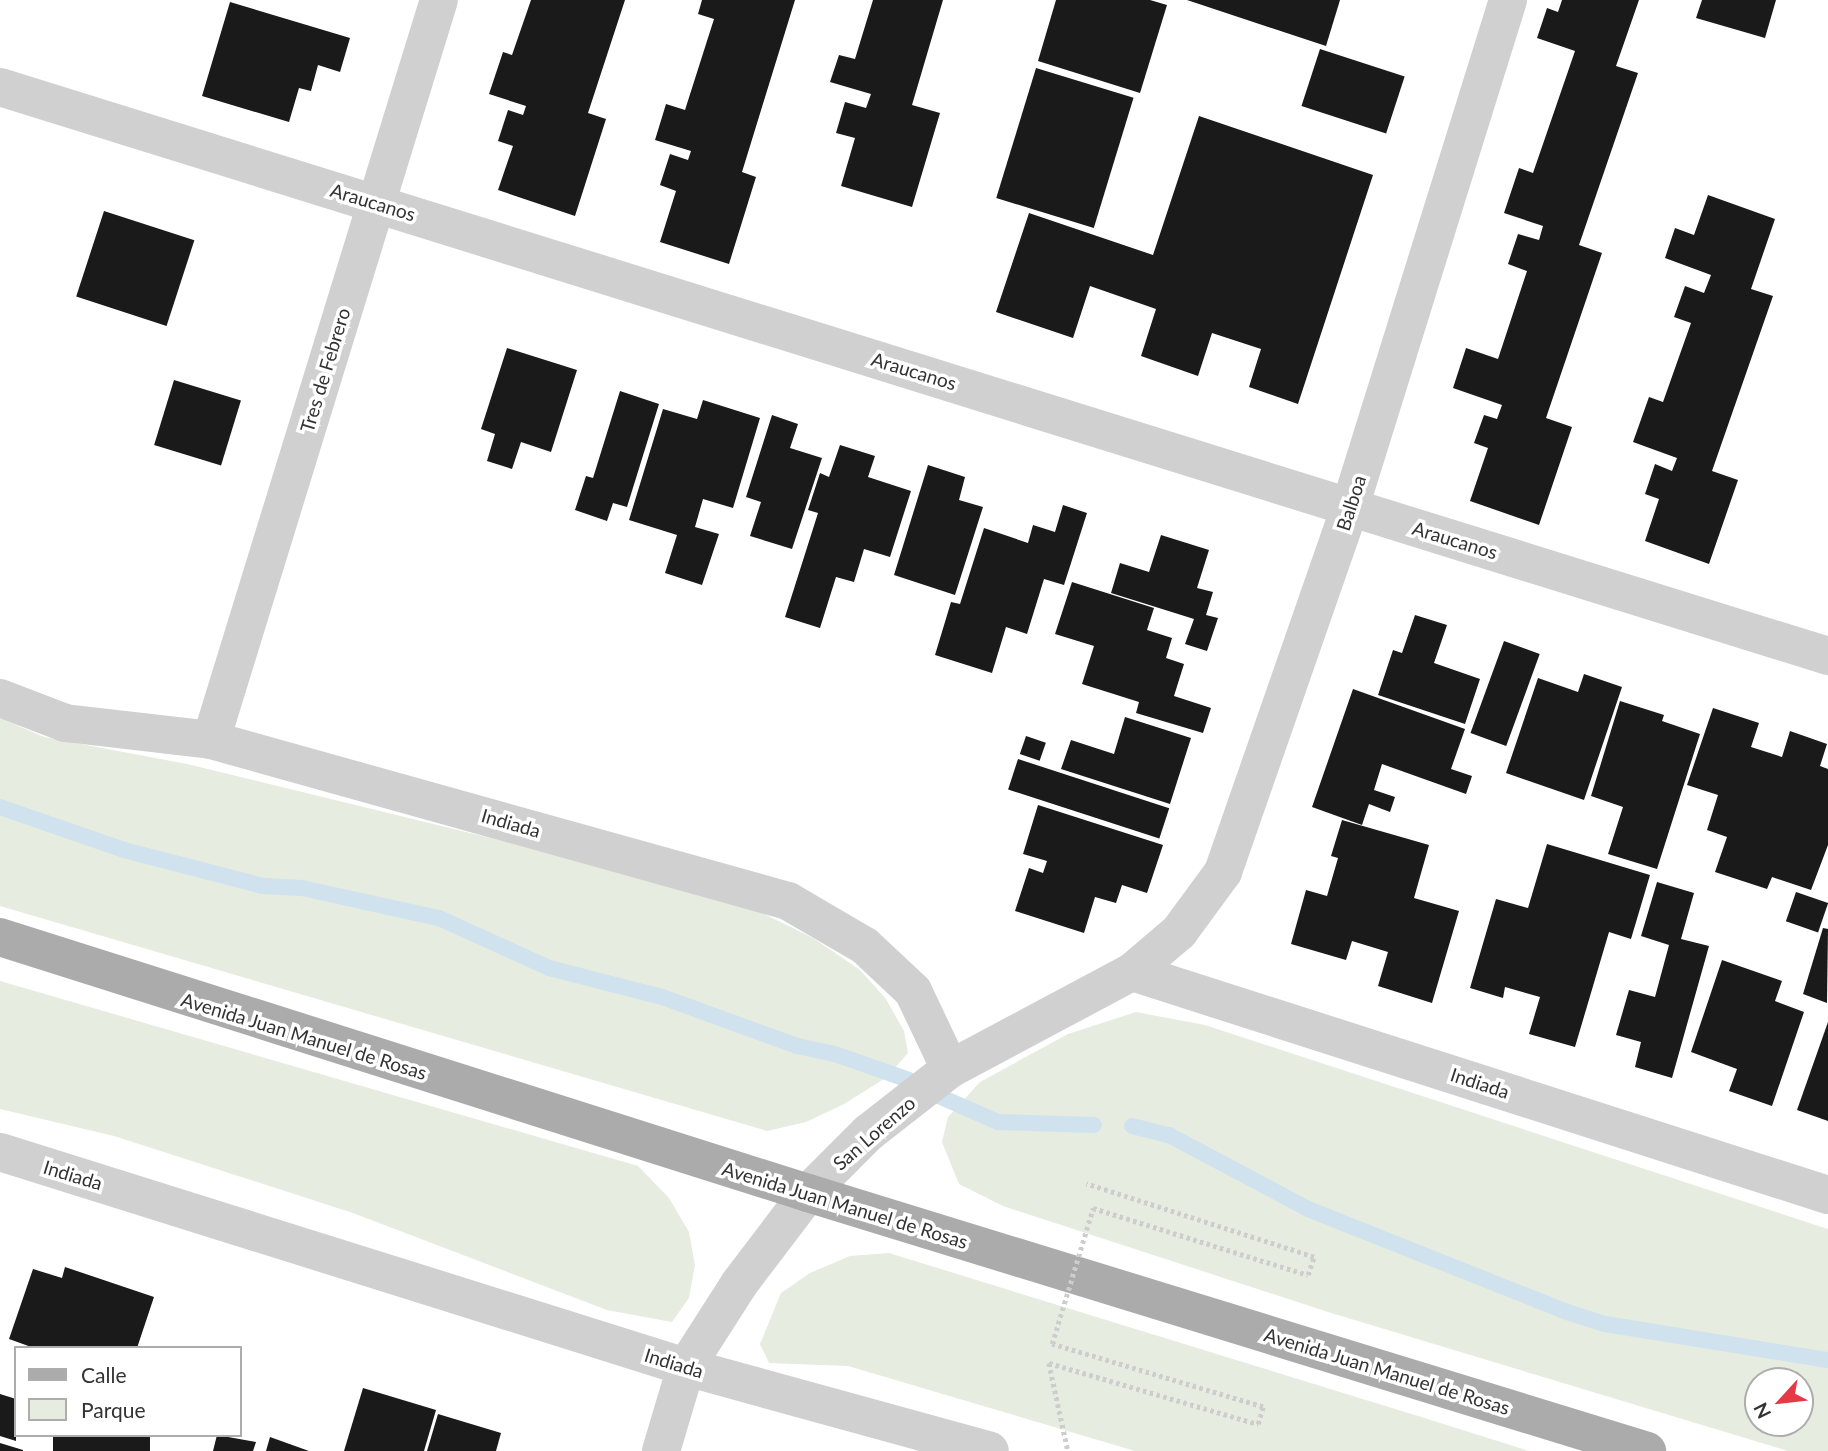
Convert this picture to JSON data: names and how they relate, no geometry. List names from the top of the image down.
{
  "streets": {
    "main road": ["Avenida Juan Manuel de Rosas"],
    "street": [
      "Araucanos",
      "Tres de Febrero",
      "Balboa",
      "Indiada",
      "San Lorenzo"
    ]
  },
  "crossings": [
    ["Araucanos", "Tres de Febrero"],
    ["Araucanos", "Balboa"],
    ["Tres de Febrero", "Indiada"],
    ["Balboa", "Indiada"],
    ["Balboa", "San Lorenzo"],
    ["Indiada", "San Lorenzo"],
    ["Avenida Juan Manuel de Rosas", "San Lorenzo"]
  ],
  "legend": ["Calle", "Parque"],
  "north": "bottom left"
}
